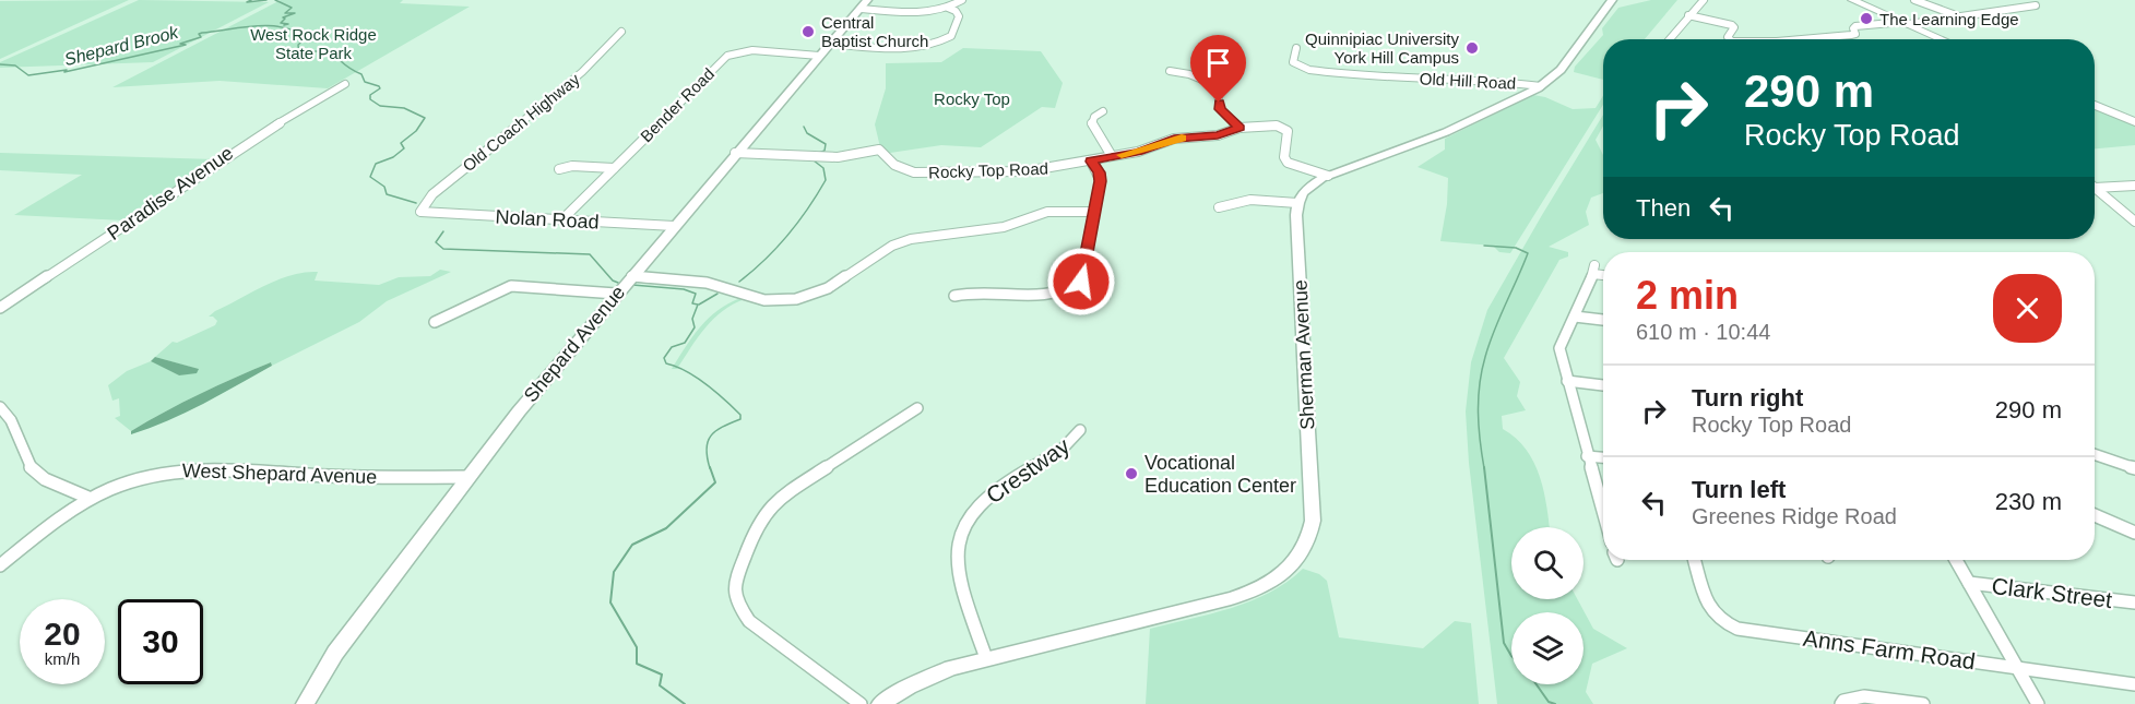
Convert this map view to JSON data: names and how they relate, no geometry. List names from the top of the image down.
{
  "streets": {
    "main road": ["Shepard Avenue", "Sherman Avenue"],
    "street": [
      "Old Hill Road",
      "Bender Road",
      "Old Coach Highway",
      "Rocky Top Road",
      "Paradise Avenue",
      "Nolan Road",
      "Crestway",
      "West Shepard Avenue",
      "Clark Street",
      "Anns Farm Road"
    ]
  },
  "crossings": [
    ["Bender Road", "Nolan Road"],
    ["Bender Road", "Shepard Avenue"],
    ["Old Coach Highway", "Nolan Road"],
    ["Rocky Top Road", "Shepard Avenue"],
    ["Nolan Road", "Shepard Avenue"],
    ["Shepard Avenue", "West Shepard Avenue"],
    ["Sherman Avenue", "Crestway"]
  ],
  "water": ["Shepard Brook"],
  "parks": ["West Rock Ridge State Park", "Rocky Top"],
  "places": [
    "The Learning Edge",
    "Central Baptist Church",
    "Quinnipiac University York Hill Campus",
    "Vocational Education Center"
  ],
  "page": {
    "turn": ["290 m", "Rocky Top Road"],
    "then": "Then",
    "heading": ["2 min", "610 m · 10:44"],
    "list": [
      {
        "name": "Turn right",
        "note": "Rocky Top Road",
        "value": "290 m"
      },
      {
        "name": "Turn left",
        "note": "Greenes Ridge Road",
        "value": "230 m"
      }
    ],
    "speed": "20 km/h",
    "limit": "30"
  }
}
